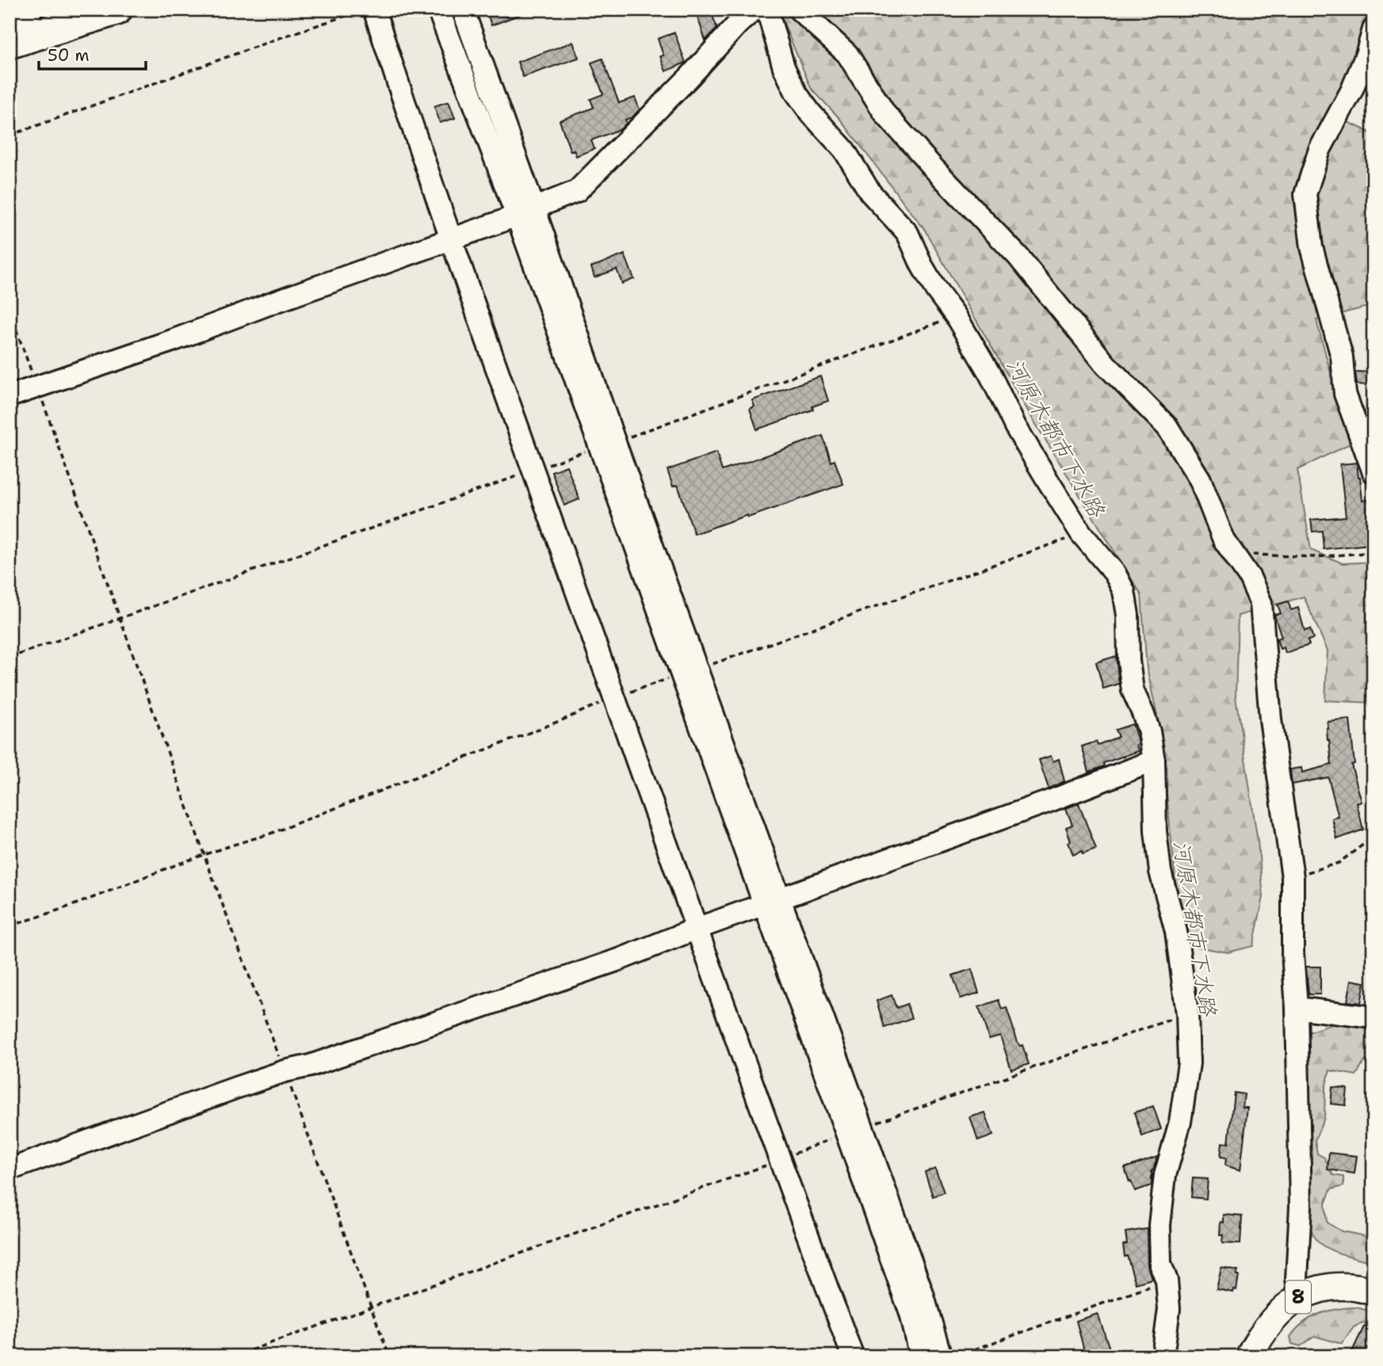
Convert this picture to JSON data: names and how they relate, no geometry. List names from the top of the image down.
{
  "streets": {
    "main road": ["8"]
  },
  "water": ["河原木都市下水路"],
  "scale_bar": "50 m"
}
